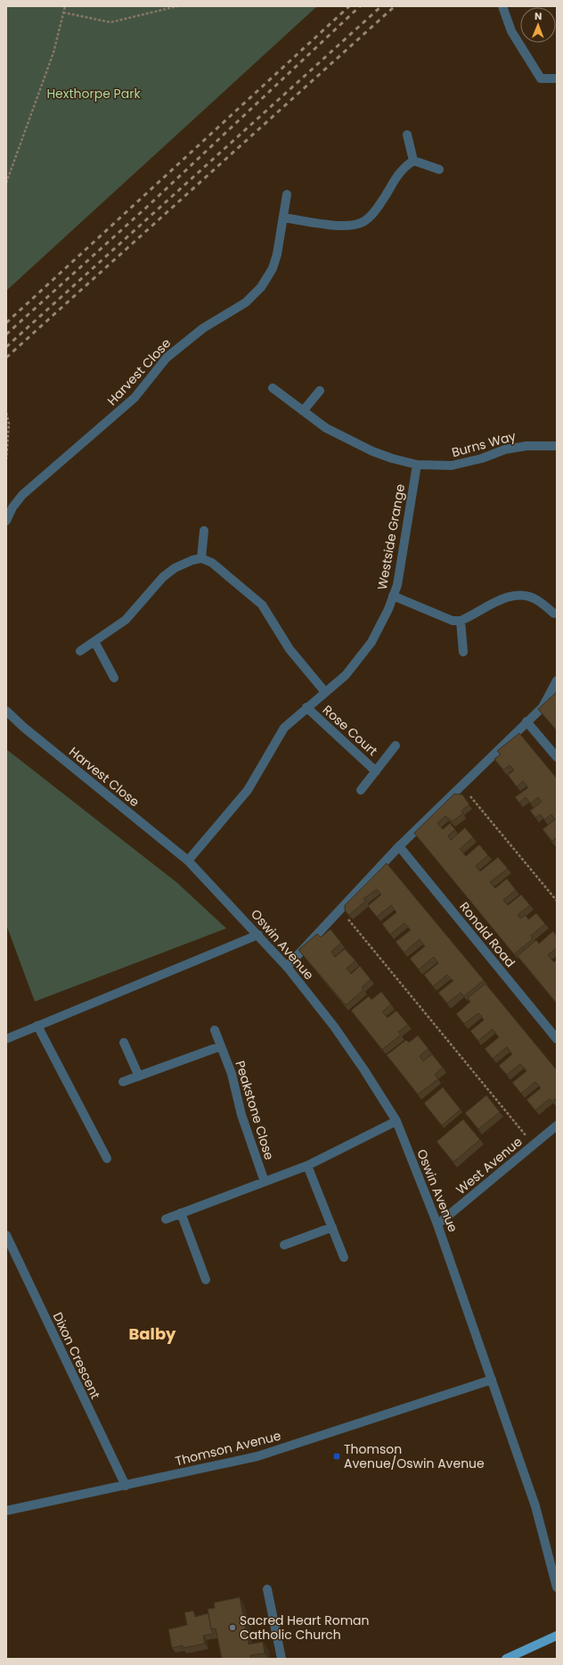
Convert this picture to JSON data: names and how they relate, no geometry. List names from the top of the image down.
{
  "streets": {
    "street": [
      "Harvest Close",
      "Burns Way",
      "Westside Grange",
      "Rose Court",
      "Ronald Road",
      "Oswin Avenue",
      "Peakstone Close",
      "West Avenue",
      "Dixon Crescent",
      "Thomson Avenue"
    ]
  },
  "crossings": [
    ["Harvest Close", "Westside Grange"],
    ["Harvest Close", "Oswin Avenue"],
    ["Burns Way", "Westside Grange"],
    ["Westside Grange", "Rose Court"],
    ["Westside Grange", "Oswin Avenue"],
    ["Oswin Avenue", "Peakstone Close"],
    ["Oswin Avenue", "West Avenue"],
    ["Oswin Avenue", "Thomson Avenue"],
    ["Dixon Crescent", "Thomson Avenue"]
  ],
  "districts": ["Balby"],
  "parks": ["Hexthorpe Park"],
  "places": {
    "transit": ["Thomson Avenue/Oswin Avenue"],
    "other": ["Sacred Heart Roman Catholic Church"]
  },
  "north": "top"
}
